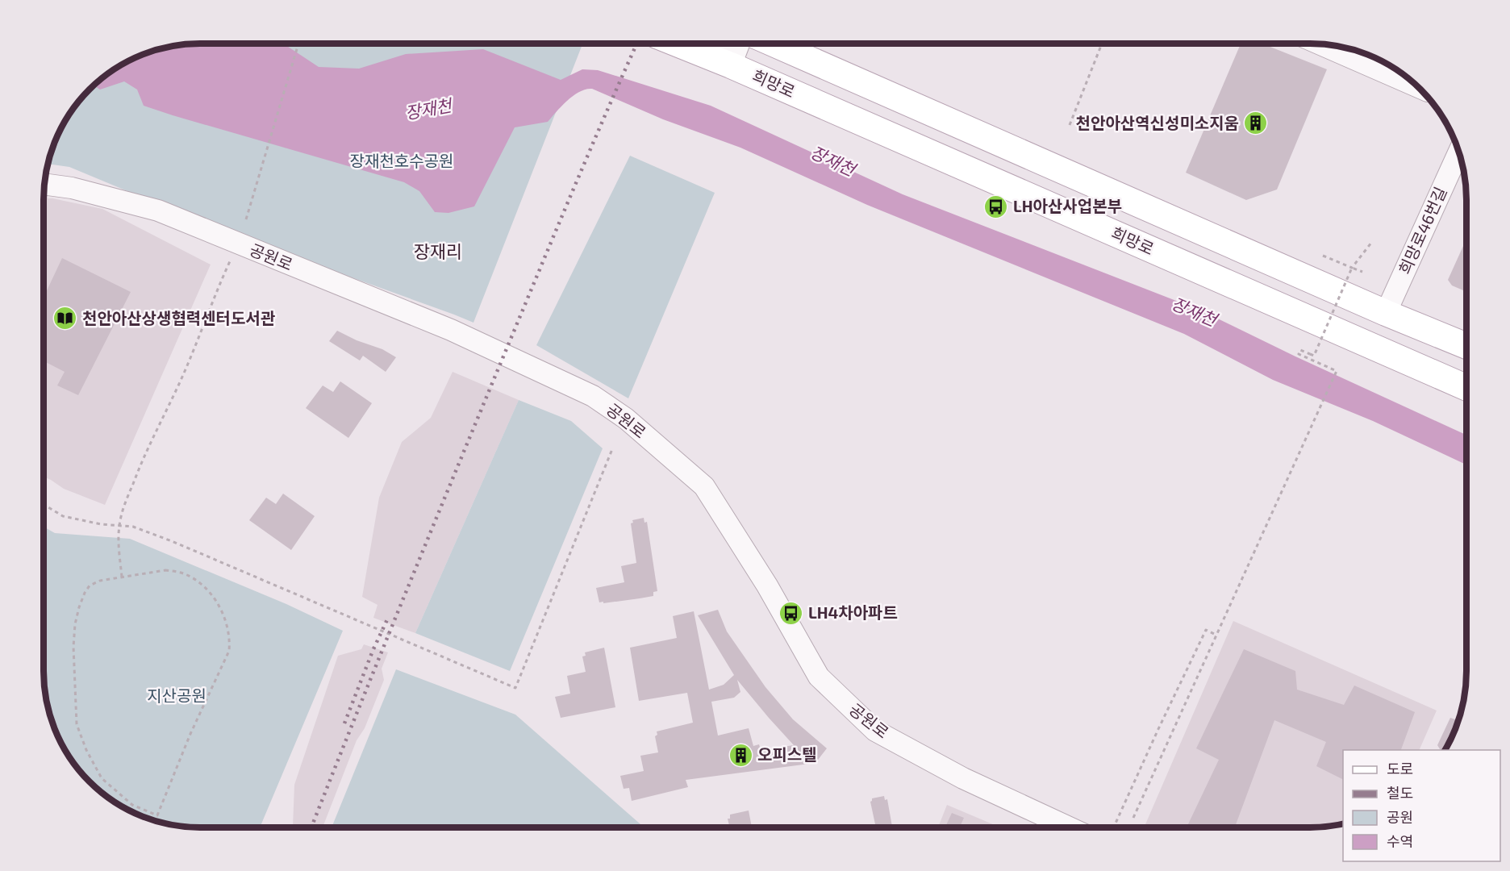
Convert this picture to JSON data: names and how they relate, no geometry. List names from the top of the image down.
{
  "streets": {
    "main road": ["희망로"],
    "street": ["희망로46번길", "공원로"]
  },
  "districts": ["장재리"],
  "water": ["장재천"],
  "parks": ["장재천호수공원", "지산공원"],
  "places": {
    "building": ["천안아산역신성미소지움", "오피스텔"],
    "bus stop": ["LH아산사업본부", "LH4차아파트"],
    "library": ["천안아산상생협력센터도서관"]
  },
  "legend": [
    "도로",
    "철도",
    "공원",
    "수역"
  ]
}
